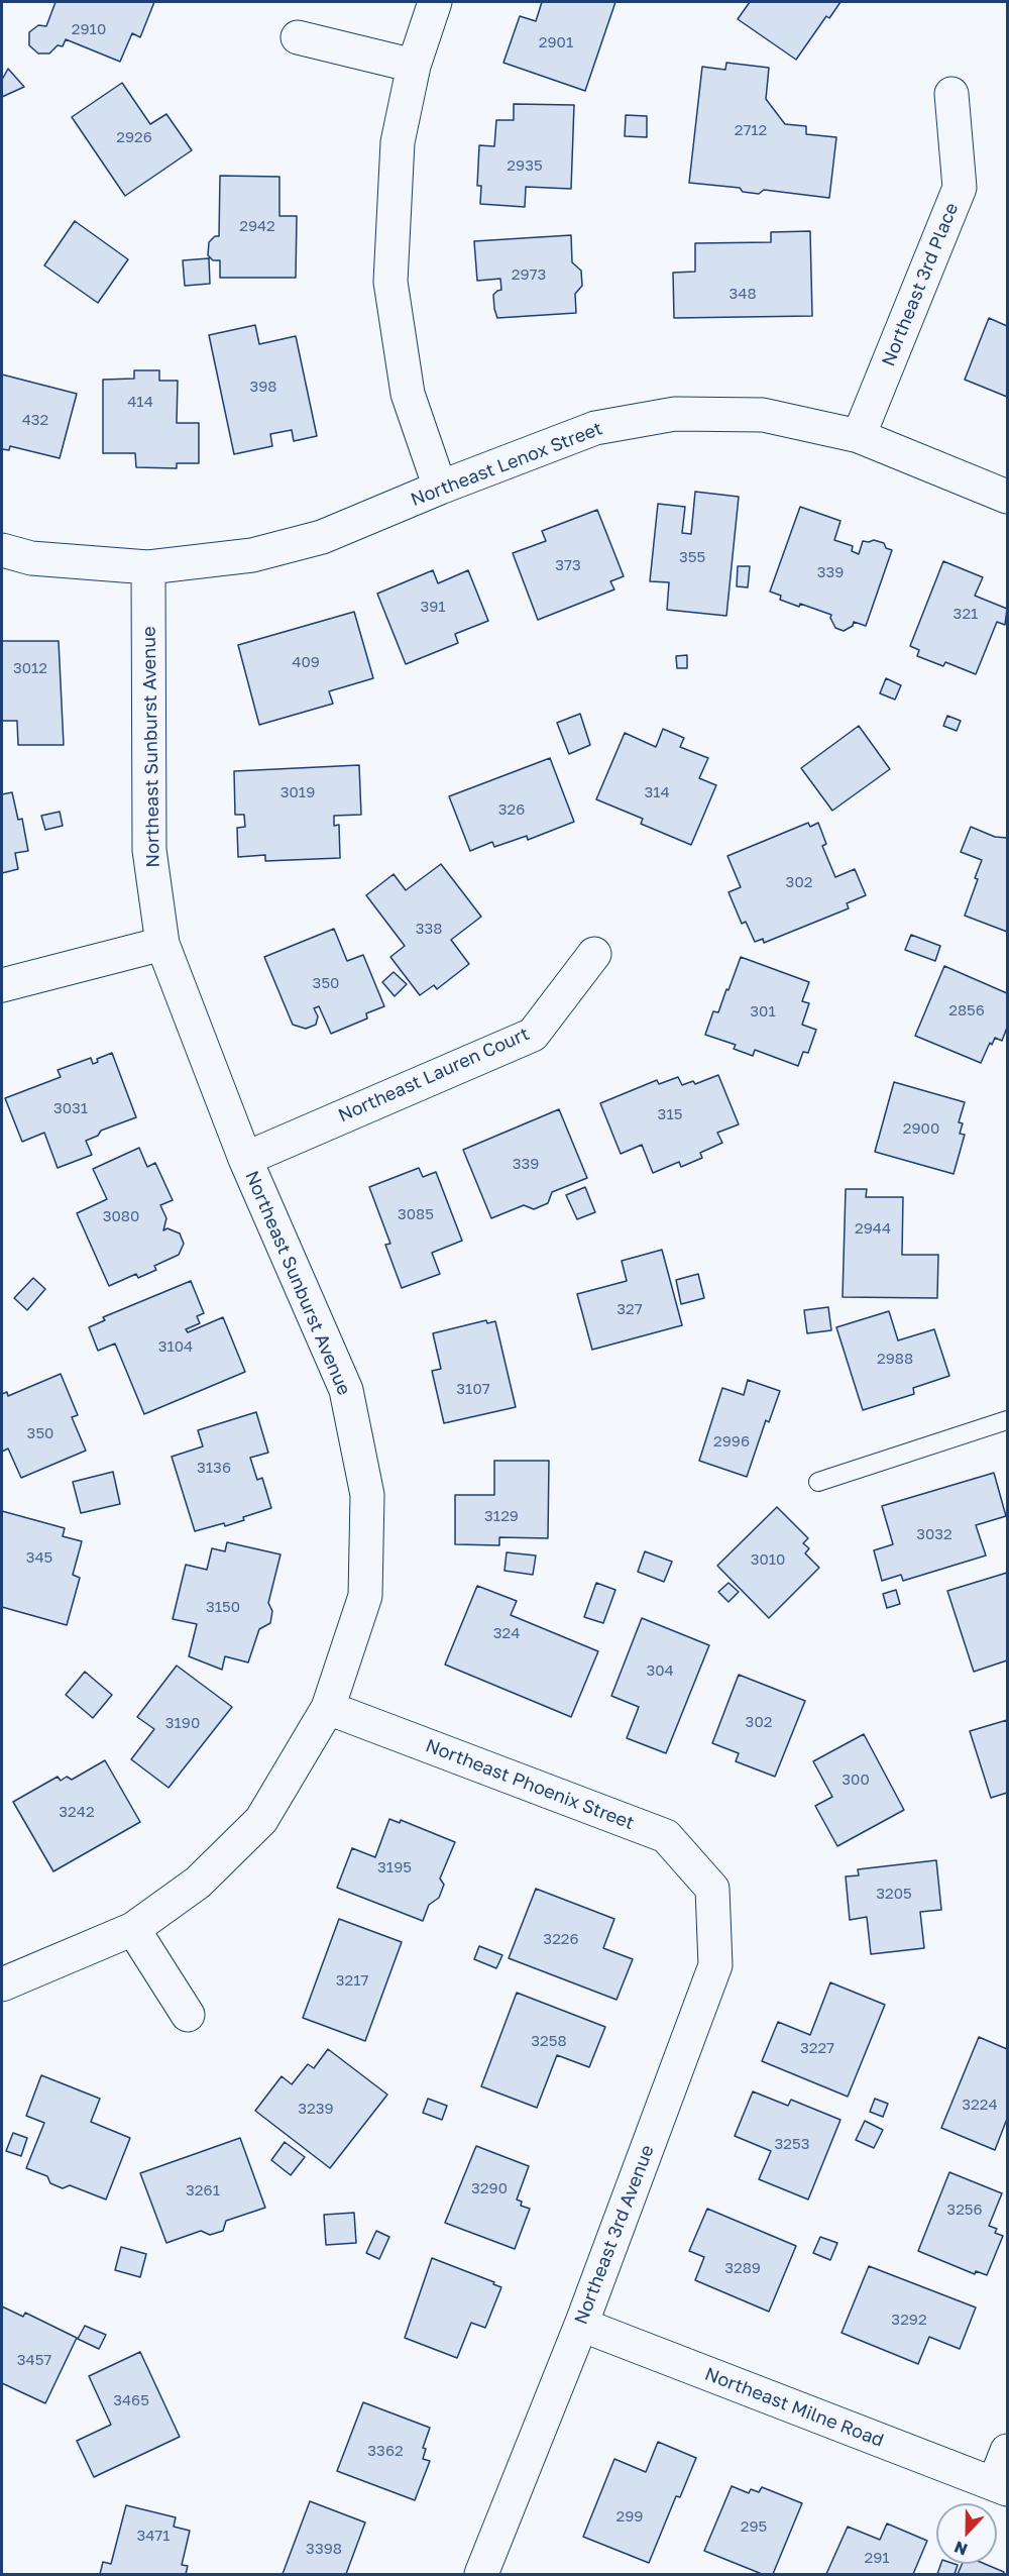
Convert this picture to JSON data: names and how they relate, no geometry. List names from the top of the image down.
{
  "streets": {
    "street": [
      "Northeast 3rd Place",
      "Northeast Lenox Street",
      "Northeast Sunburst Avenue",
      "Northeast Lauren Court",
      "Northeast Phoenix Street",
      "Northeast 3rd Avenue",
      "Northeast Milne Road"
    ]
  },
  "crossings": [
    ["Northeast 3rd Place", "Northeast Lenox Street"],
    ["Northeast Lenox Street", "Northeast Sunburst Avenue"],
    ["Northeast Sunburst Avenue", "Northeast Lauren Court"],
    ["Northeast Sunburst Avenue", "Northeast Phoenix Street"],
    ["Northeast Phoenix Street", "Northeast 3rd Avenue"],
    ["Northeast 3rd Avenue", "Northeast Milne Road"]
  ],
  "house_numbers": [
    "2910",
    "2901",
    "2712",
    "2926",
    "2935",
    "2942",
    "2973",
    "348",
    "398",
    "414",
    "432",
    "355",
    "373",
    "339",
    "391",
    "321",
    "409",
    "3012",
    "3019",
    "314",
    "326",
    "302",
    "338",
    "350",
    "2856",
    "301",
    "3031",
    "315",
    "2900",
    "339",
    "3085",
    "3080",
    "2944",
    "327",
    "3104",
    "2988",
    "3107",
    "350",
    "2996",
    "3136",
    "3129",
    "3032",
    "345",
    "3010",
    "3150",
    "324",
    "304",
    "302",
    "3190",
    "300",
    "3242",
    "3195",
    "3205",
    "3226",
    "3217",
    "3258",
    "3227",
    "3224",
    "3239",
    "3253",
    "3290",
    "3261",
    "3256",
    "3289",
    "3292",
    "3457",
    "3465",
    "3362",
    "299",
    "295",
    "3471",
    "3398",
    "291"
  ],
  "north": "bottom"
}
